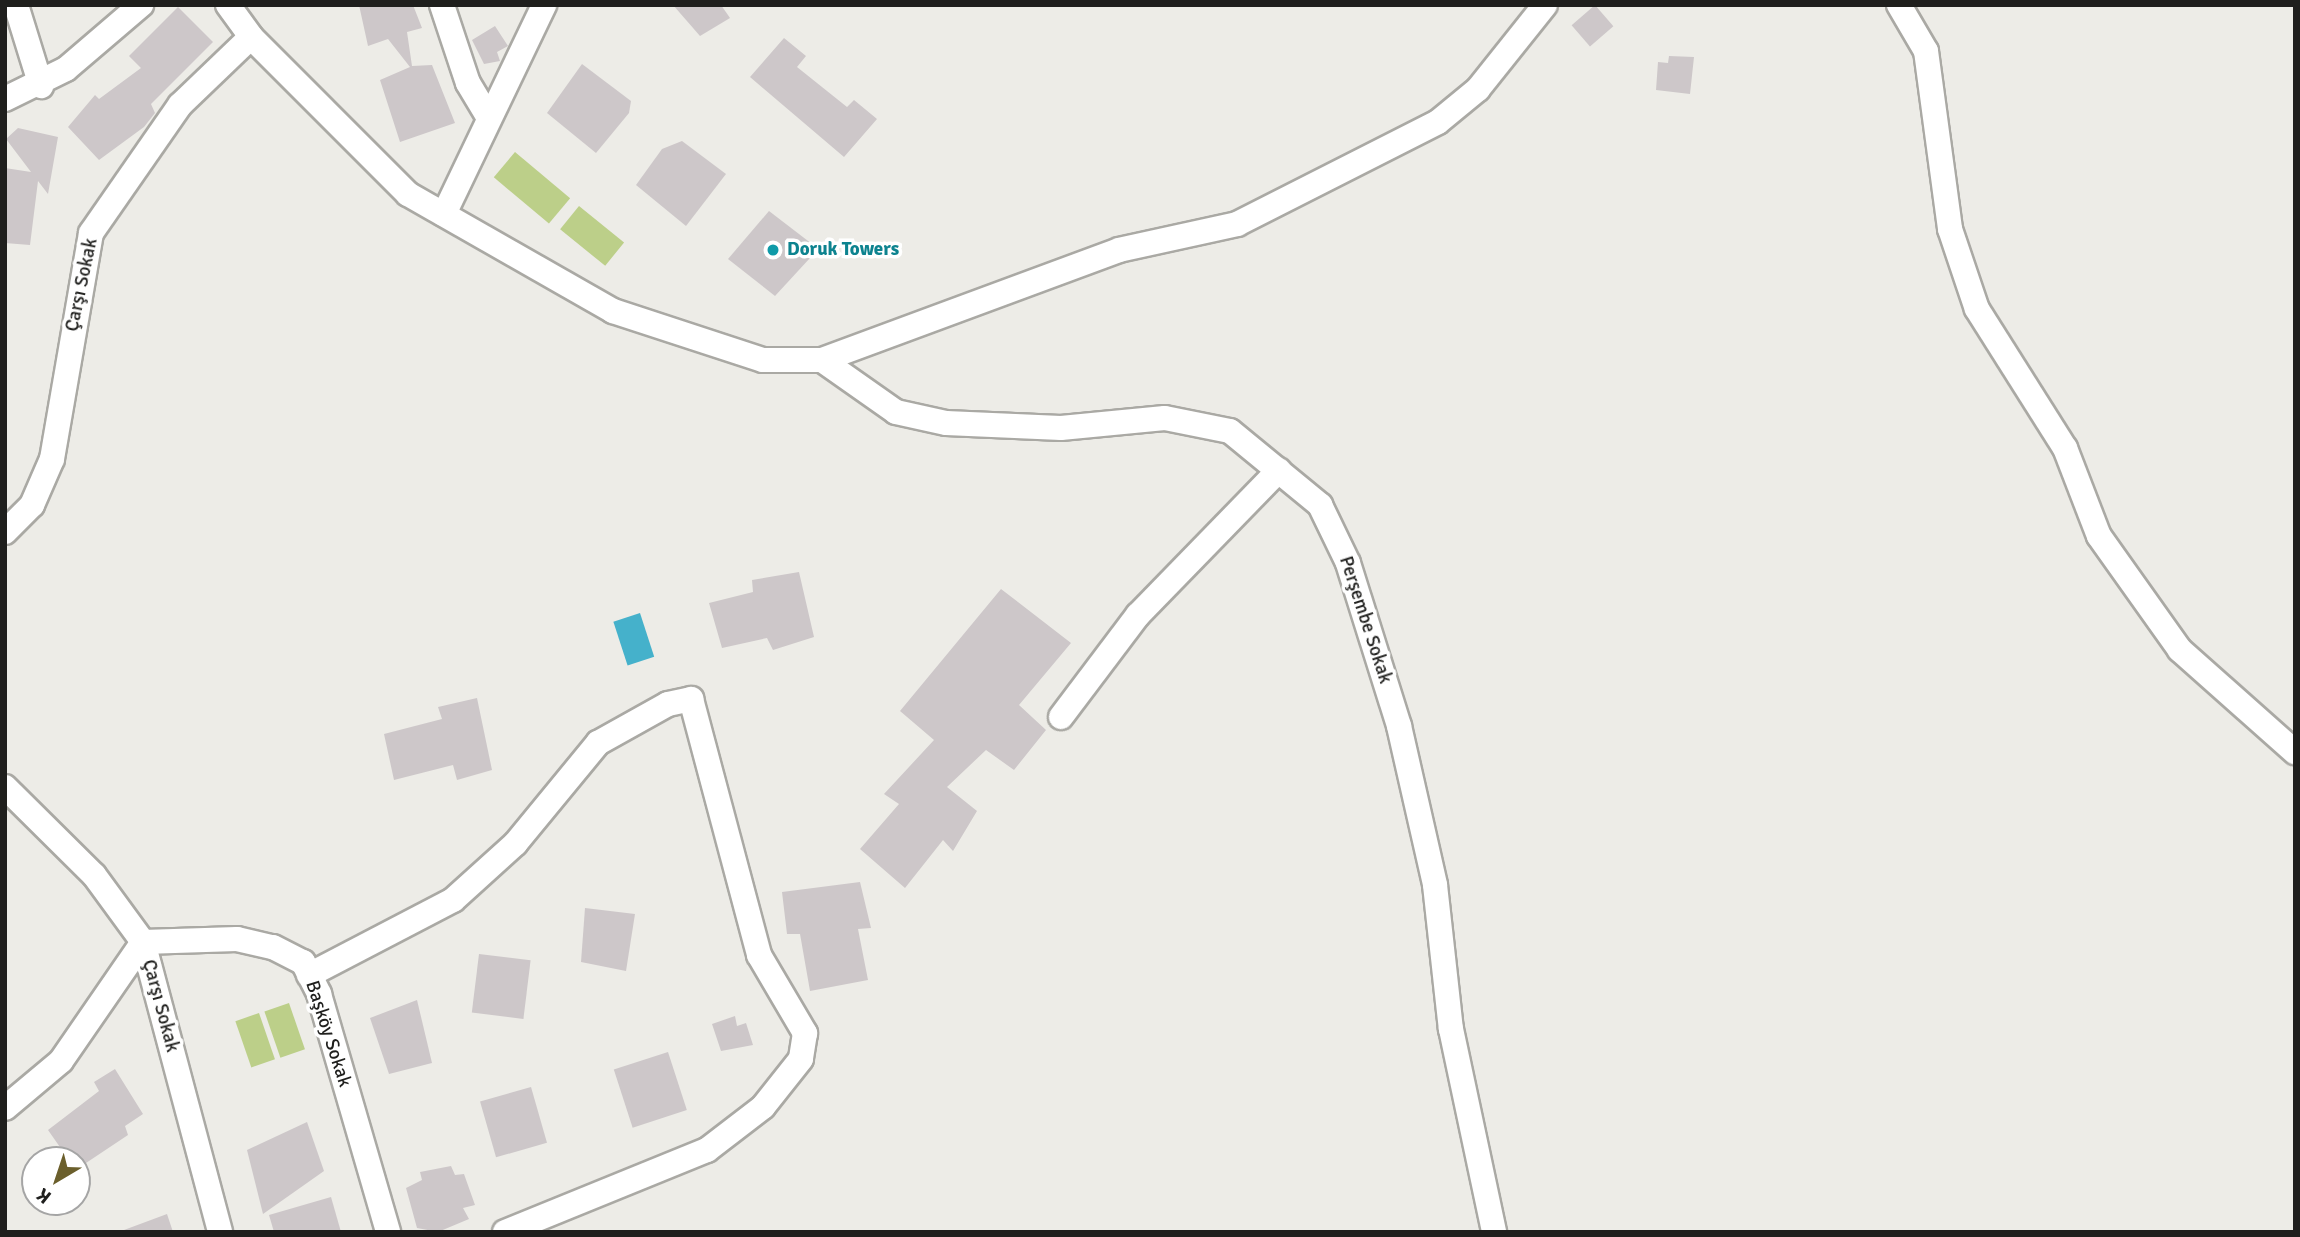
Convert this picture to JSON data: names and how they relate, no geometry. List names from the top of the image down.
{
  "streets": {
    "street": ["Çarşı Sokak", "Perşembe Sokak", "Başköy Sokak"]
  },
  "crossings": [
    ["Çarşı Sokak", "Başköy Sokak"]
  ],
  "places": ["Doruk Towers"],
  "north": "bottom left"
}
